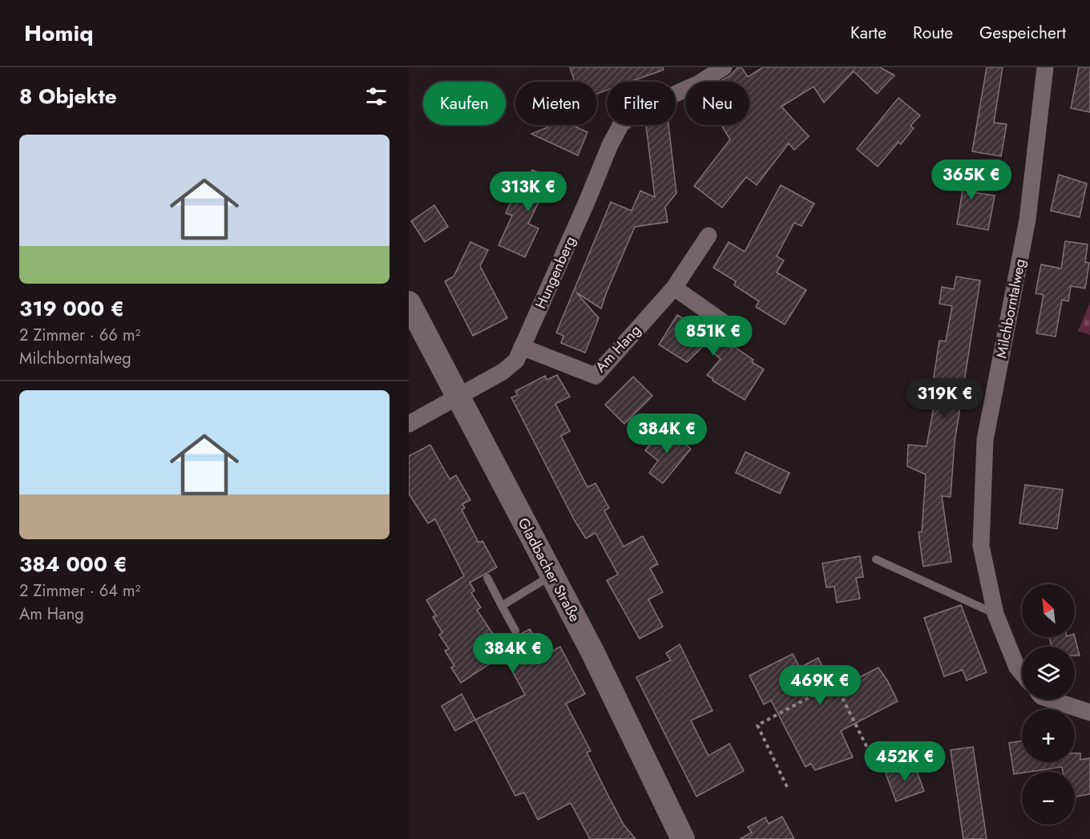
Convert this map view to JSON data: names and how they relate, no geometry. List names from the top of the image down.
{
  "streets": {
    "main road": ["Gladbacher Straße"],
    "street": ["Hungenberg", "Milchborntalweg", "Am Hang"]
  },
  "crossings": [
    ["Hungenberg", "Am Hang"],
    ["Hungenberg", "Gladbacher Straße"]
  ],
  "north": "top left",
  "page": {
    "header": "Homiq",
    "nav": ["Karte", "Route", "Gespeichert"],
    "heading": "8 Objekte",
    "chip": [
      "Kaufen",
      "Mieten",
      "Filter",
      "Neu"
    ],
    "list": [
      {
        "name": "319 000 €",
        "note": "2 Zimmer · 66 m² · Milchborntalweg"
      },
      {
        "name": "384 000 €",
        "note": "2 Zimmer · 64 m² · Am Hang"
      }
    ],
    "price": [
      "365K €",
      "313K €",
      "851K €",
      "319K €",
      "384K €",
      "384K €",
      "469K €",
      "452K €"
    ],
    "map_buttons": ["+", "−"]
  }
}
